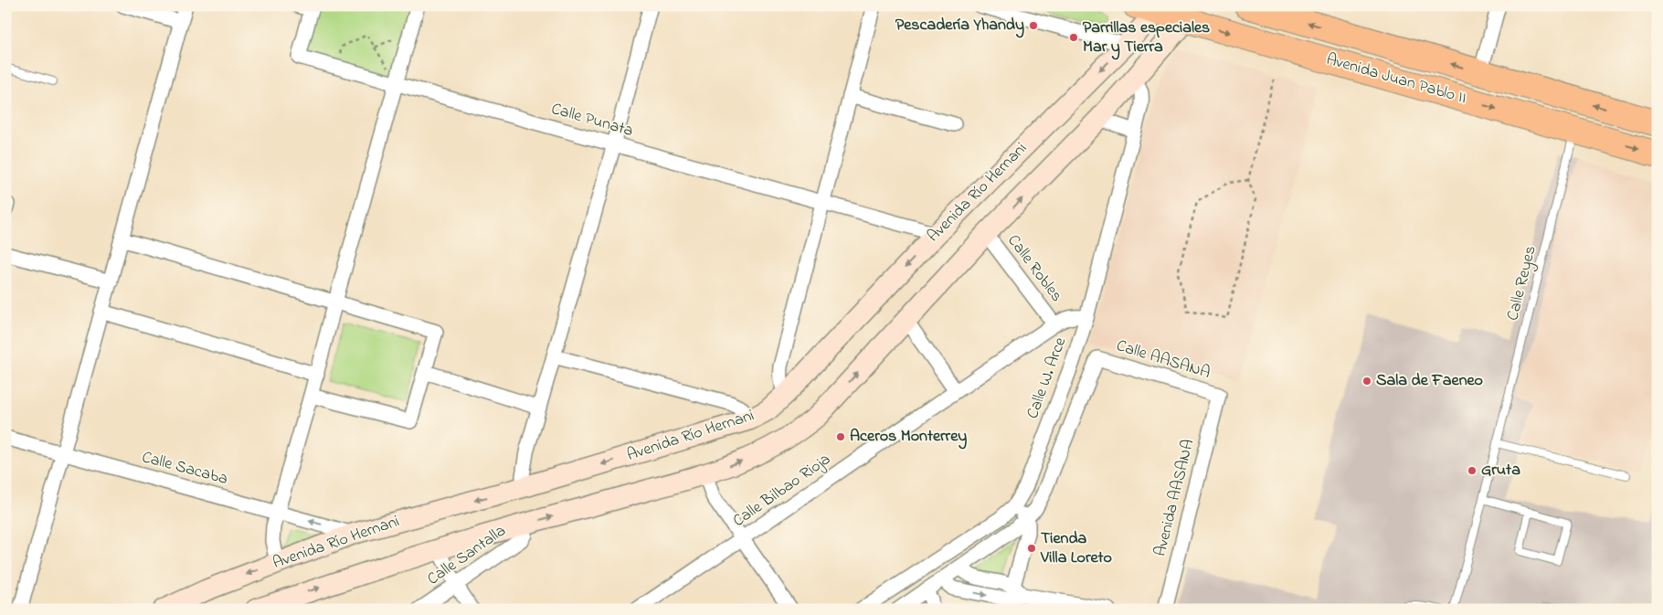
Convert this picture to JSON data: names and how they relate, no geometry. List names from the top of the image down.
{
  "streets": {
    "highway": ["Avenida Juan Pablo II"],
    "street": [
      "Calle Punata",
      "Avenida Río Hernani",
      "Calle Robles",
      "Calle AASANA",
      "Calle W. Arce",
      "Calle Sacaba",
      "Calle Bilbao Rioja",
      "Avenida AASANA",
      "Calle Santalla"
    ],
    "lane": ["Calle Reyes"]
  },
  "crossings": [
    ["Avenida Juan Pablo II", "Avenida Río Hernani"],
    ["Avenida Juan Pablo II", "Calle Reyes"],
    ["Calle Punata", "Avenida Río Hernani"],
    ["Avenida Río Hernani", "Calle Sacaba"],
    ["Calle Robles", "Calle Bilbao Rioja"],
    ["Calle AASANA", "Avenida AASANA"],
    ["Calle W. Arce", "Calle Bilbao Rioja"]
  ],
  "places": [
    "Pescadería Yhandy",
    "Parrillas especiales Mar y Tierra",
    "Sala de Faeneo",
    "Aceros Monterrey",
    "Gruta",
    "Tienda Villa Loreto"
  ]
}
